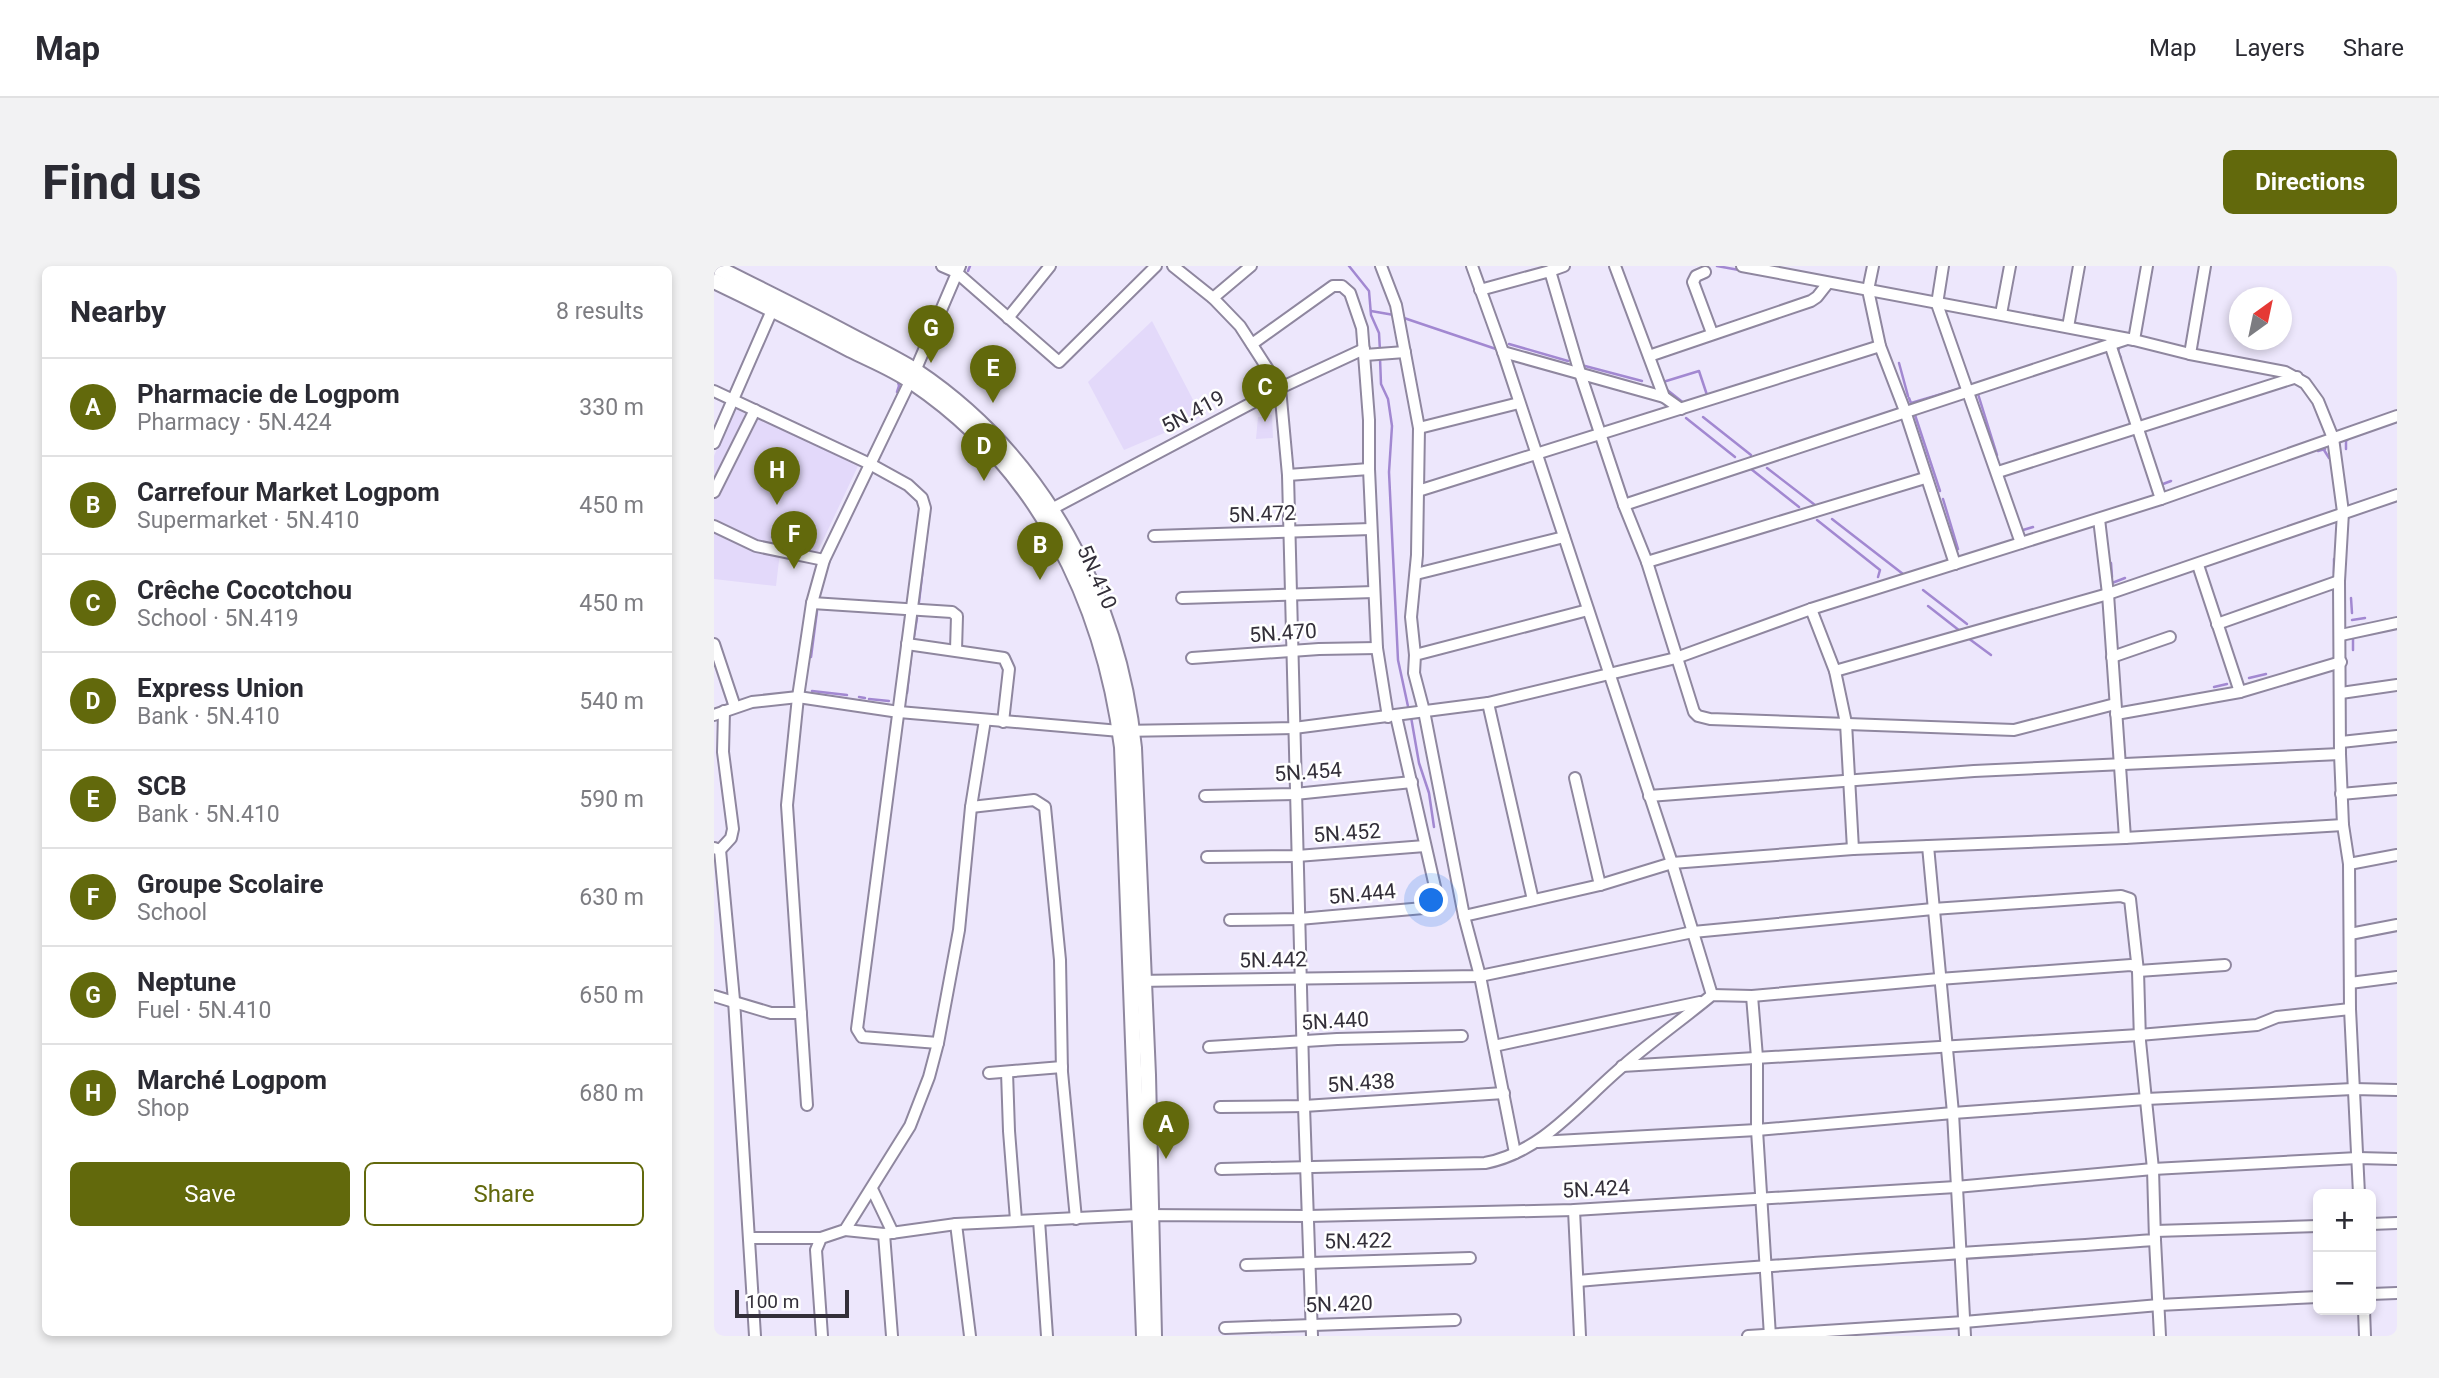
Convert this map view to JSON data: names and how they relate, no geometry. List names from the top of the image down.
{
  "streets": {
    "main road": ["5N.410"],
    "street": [
      "5N.419",
      "5N.472",
      "5N.470",
      "5N.454",
      "5N.452",
      "5N.444",
      "5N.442",
      "5N.440",
      "5N.438",
      "5N.424",
      "5N.422",
      "5N.420"
    ]
  },
  "crossings": [
    ["5N.419", "5N.410"],
    ["5N.410", "5N.442"],
    ["5N.410", "5N.424"],
    ["5N.452", "5N.444"]
  ],
  "scale_bar": "100 m",
  "north": "top right",
  "page": {
    "header": "Map",
    "nav": ["Map", "Layers", "Share"],
    "buttons": [
      "Directions",
      ["Save", "Share"]
    ],
    "title": "Find us",
    "heading": ["Nearby", "8 results"],
    "pins": [
      "G",
      "E",
      "C",
      "D",
      "H",
      "F",
      "B",
      "A"
    ],
    "list": [
      {
        "mark": "A",
        "name": "Pharmacie de Logpom",
        "note": "Pharmacy · 5N.424",
        "value": "330 m"
      },
      {
        "mark": "B",
        "name": "Carrefour Market Logpom",
        "note": "Supermarket · 5N.410",
        "value": "450 m"
      },
      {
        "mark": "C",
        "name": "Crêche Cocotchou",
        "note": "School · 5N.419",
        "value": "450 m"
      },
      {
        "mark": "D",
        "name": "Express Union",
        "note": "Bank · 5N.410",
        "value": "540 m"
      },
      {
        "mark": "E",
        "name": "SCB",
        "note": "Bank · 5N.410",
        "value": "590 m"
      },
      {
        "mark": "F",
        "name": "Groupe Scolaire",
        "note": "School",
        "value": "630 m"
      },
      {
        "mark": "G",
        "name": "Neptune",
        "note": "Fuel · 5N.410",
        "value": "650 m"
      },
      {
        "mark": "H",
        "name": "Marché Logpom",
        "note": "Shop",
        "value": "680 m"
      }
    ],
    "map_buttons": ["+", "−"],
    "scale": "100 m"
  }
}
